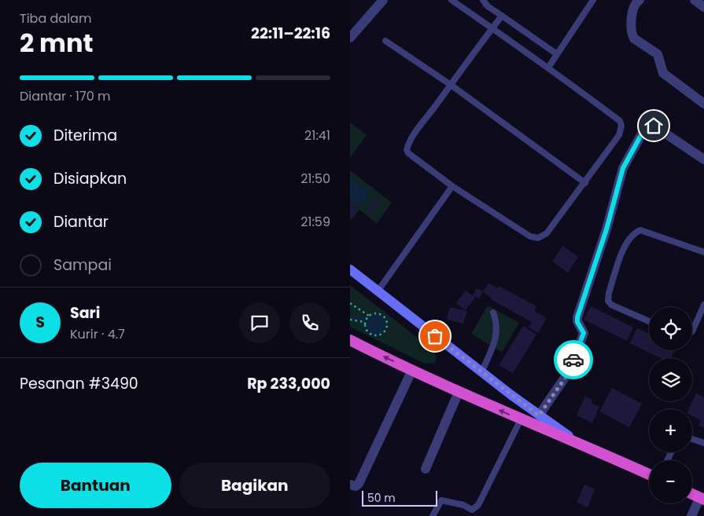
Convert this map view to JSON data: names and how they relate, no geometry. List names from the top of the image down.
{
  "scale_bar": "50 m",
  "page": {
    "heading": ["2 mnt", "Tiba dalam", "22:11–22:16"],
    "panel": [
      "Sari",
      "Kurir · 4.7",
      "Pesanan #3490",
      "Rp 233,000"
    ],
    "bar": "Diantar · 170 m",
    "list": [
      ["Diterima", "21:41"],
      ["Disiapkan", "21:50"],
      ["Diantar", "21:59"],
      "Sampai"
    ],
    "round": "S",
    "map_buttons": ["+", "−"],
    "buttons": ["Bantuan", "Bagikan"],
    "scale": "50 m"
  }
}
